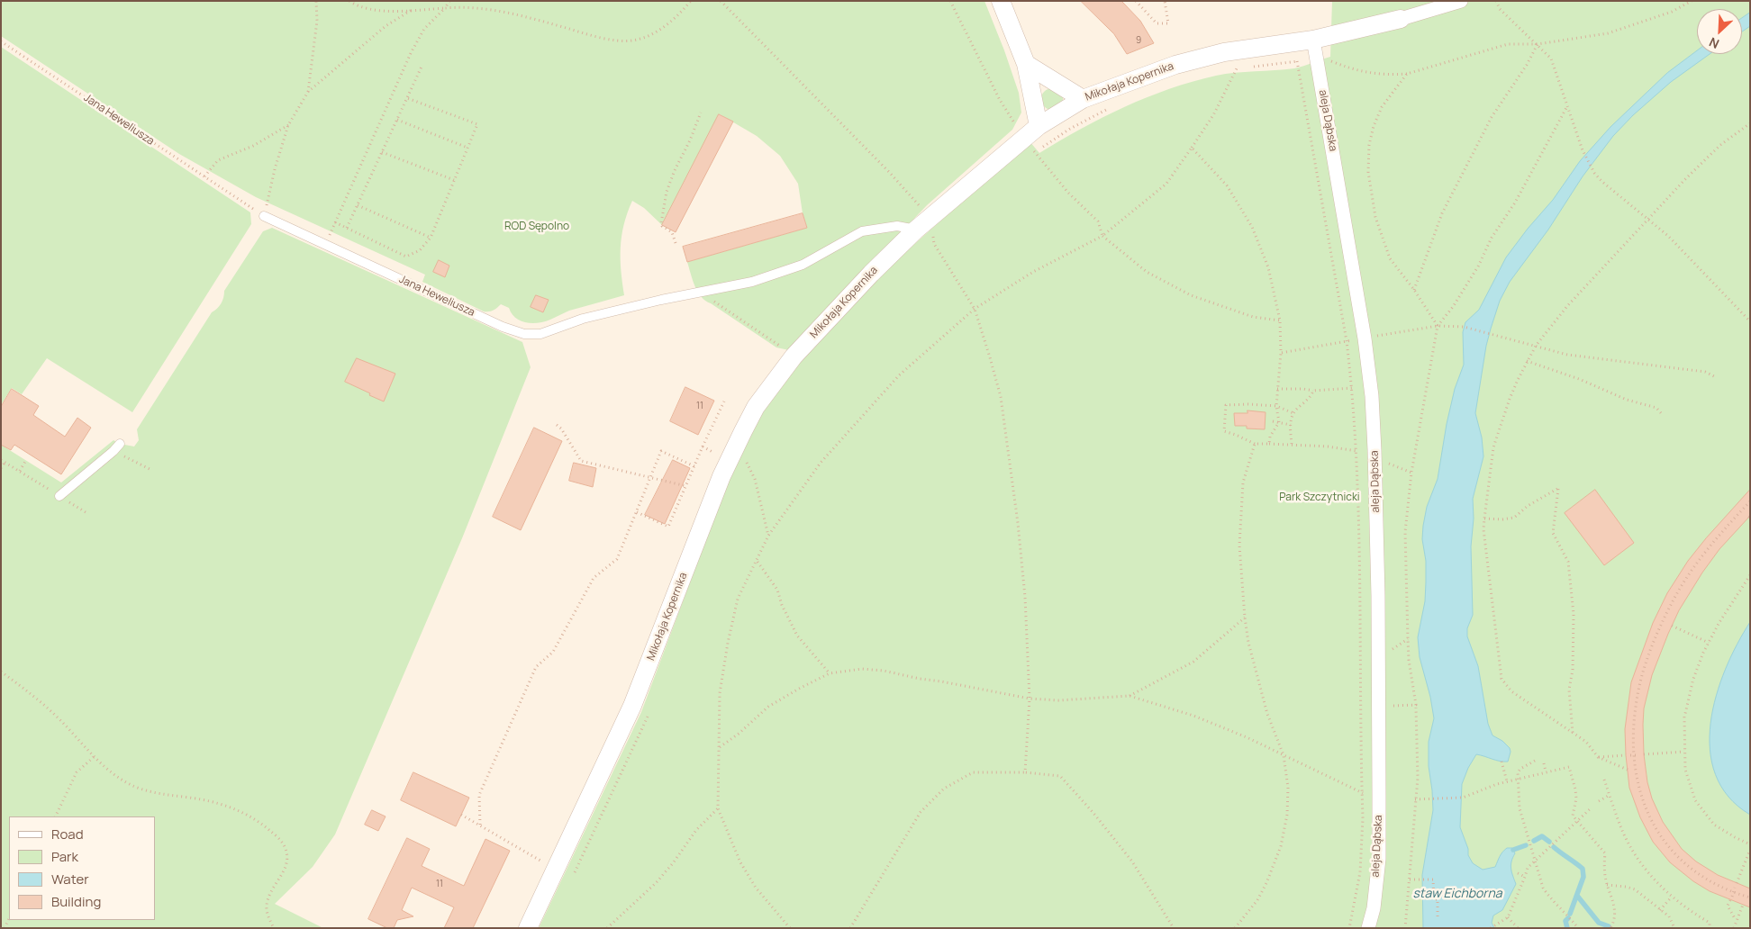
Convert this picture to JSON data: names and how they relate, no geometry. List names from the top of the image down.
{
  "streets": {
    "street": ["Mikołaja Kopernika", "aleja Dąbska"],
    "lane": ["Jana Heweliusza"]
  },
  "crossings": [
    ["Mikołaja Kopernika", "Jana Heweliusza"],
    ["Mikołaja Kopernika", "aleja Dąbska"]
  ],
  "water": ["staw Eichborna"],
  "parks": ["ROD Sępolno", "Park Szczytnicki"],
  "house_numbers": ["9", "11", "11"],
  "legend": [
    "Road",
    "Park",
    "Water",
    "Building"
  ],
  "north": "bottom left"
}
